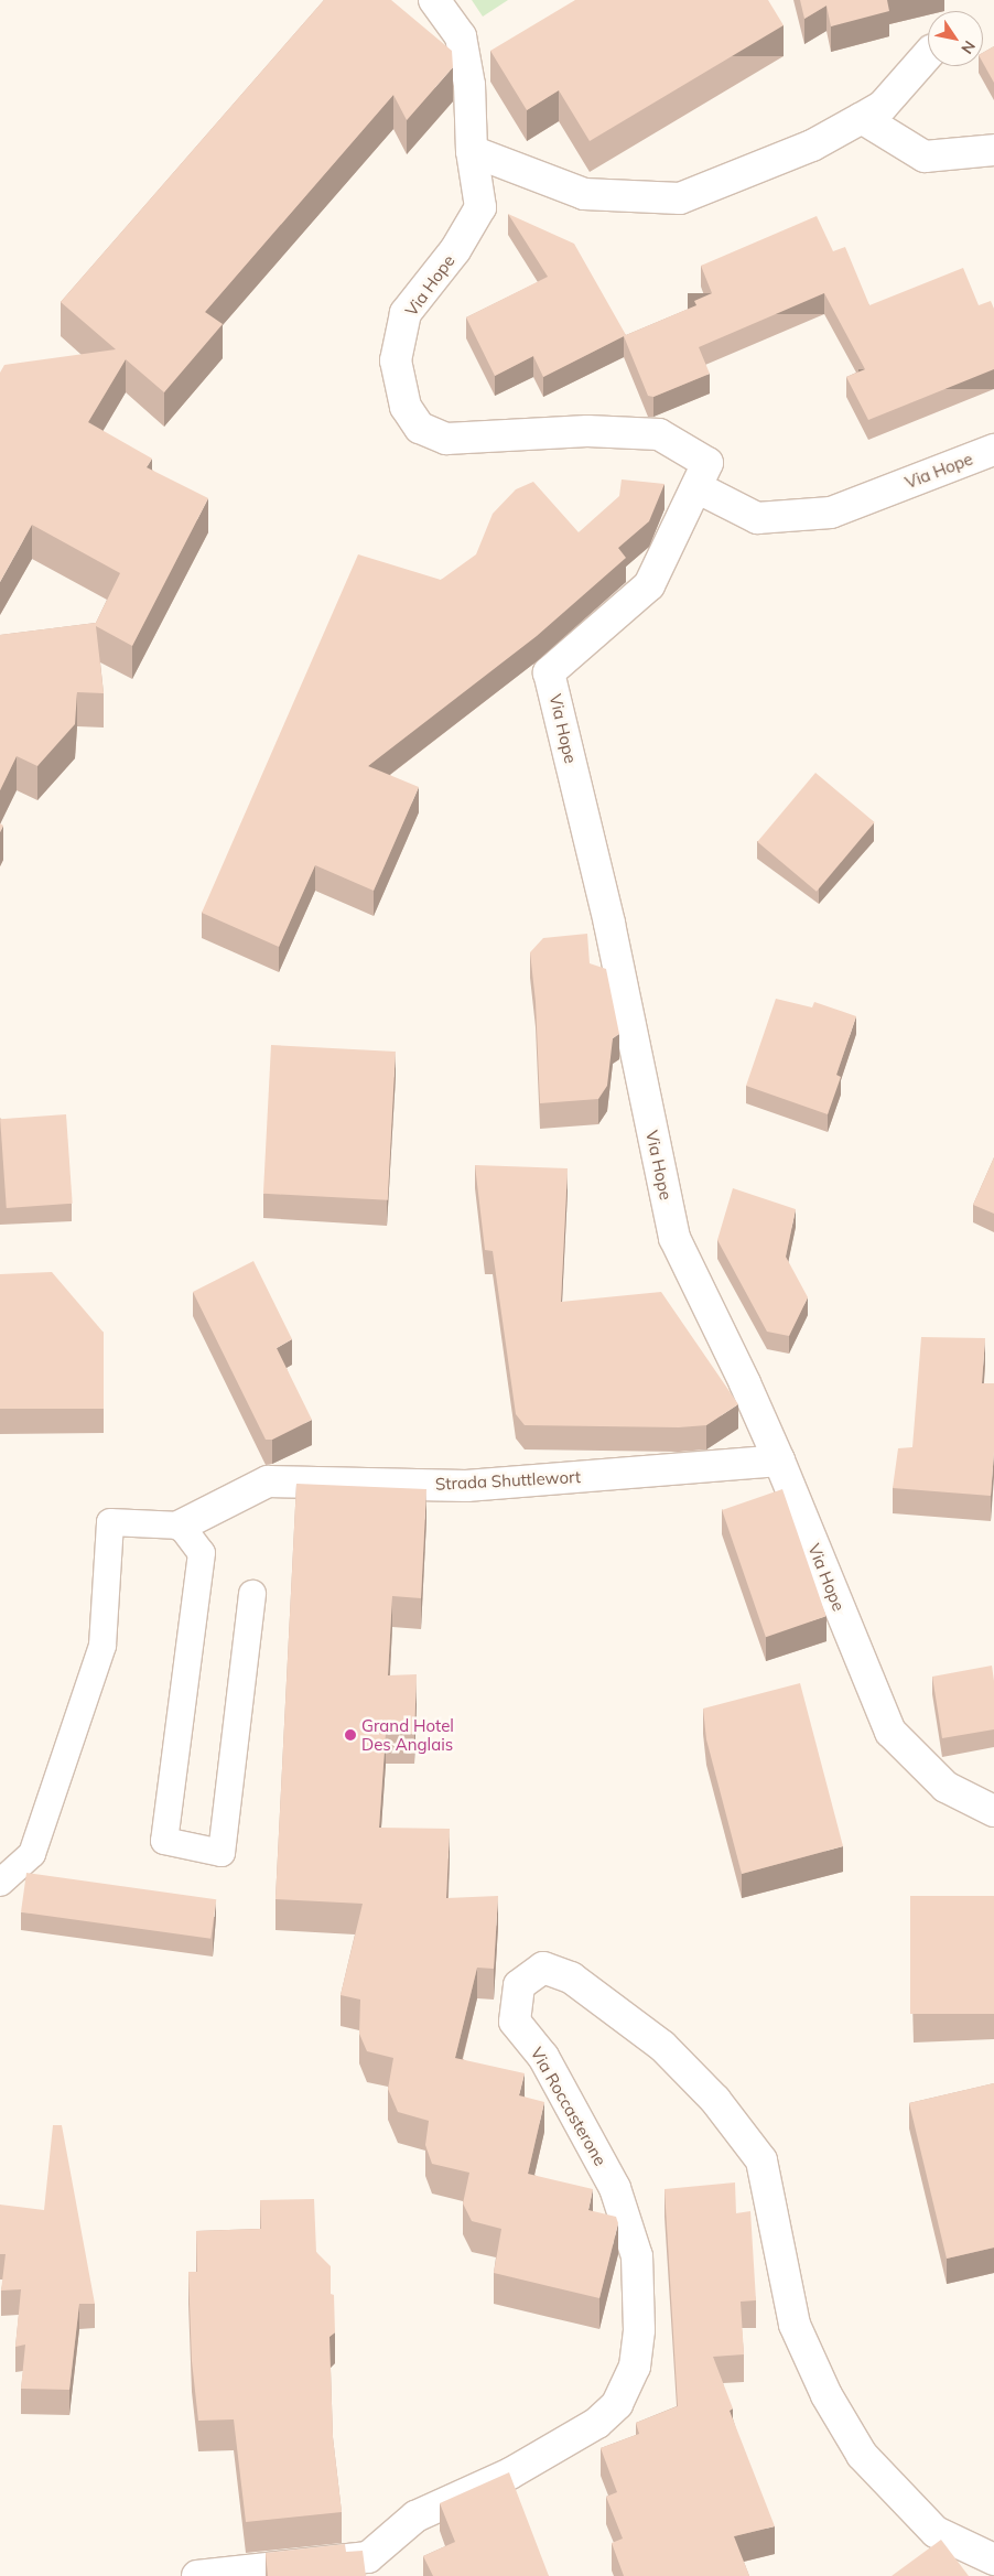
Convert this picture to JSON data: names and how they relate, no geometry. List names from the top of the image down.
{
  "streets": {
    "street": ["Via Hope", "Strada Shuttlewort", "Via Roccasterone"]
  },
  "crossings": [
    ["Via Hope", "Strada Shuttlewort"]
  ],
  "places": ["Grand Hotel Des Anglais"],
  "north": "bottom right"
}
